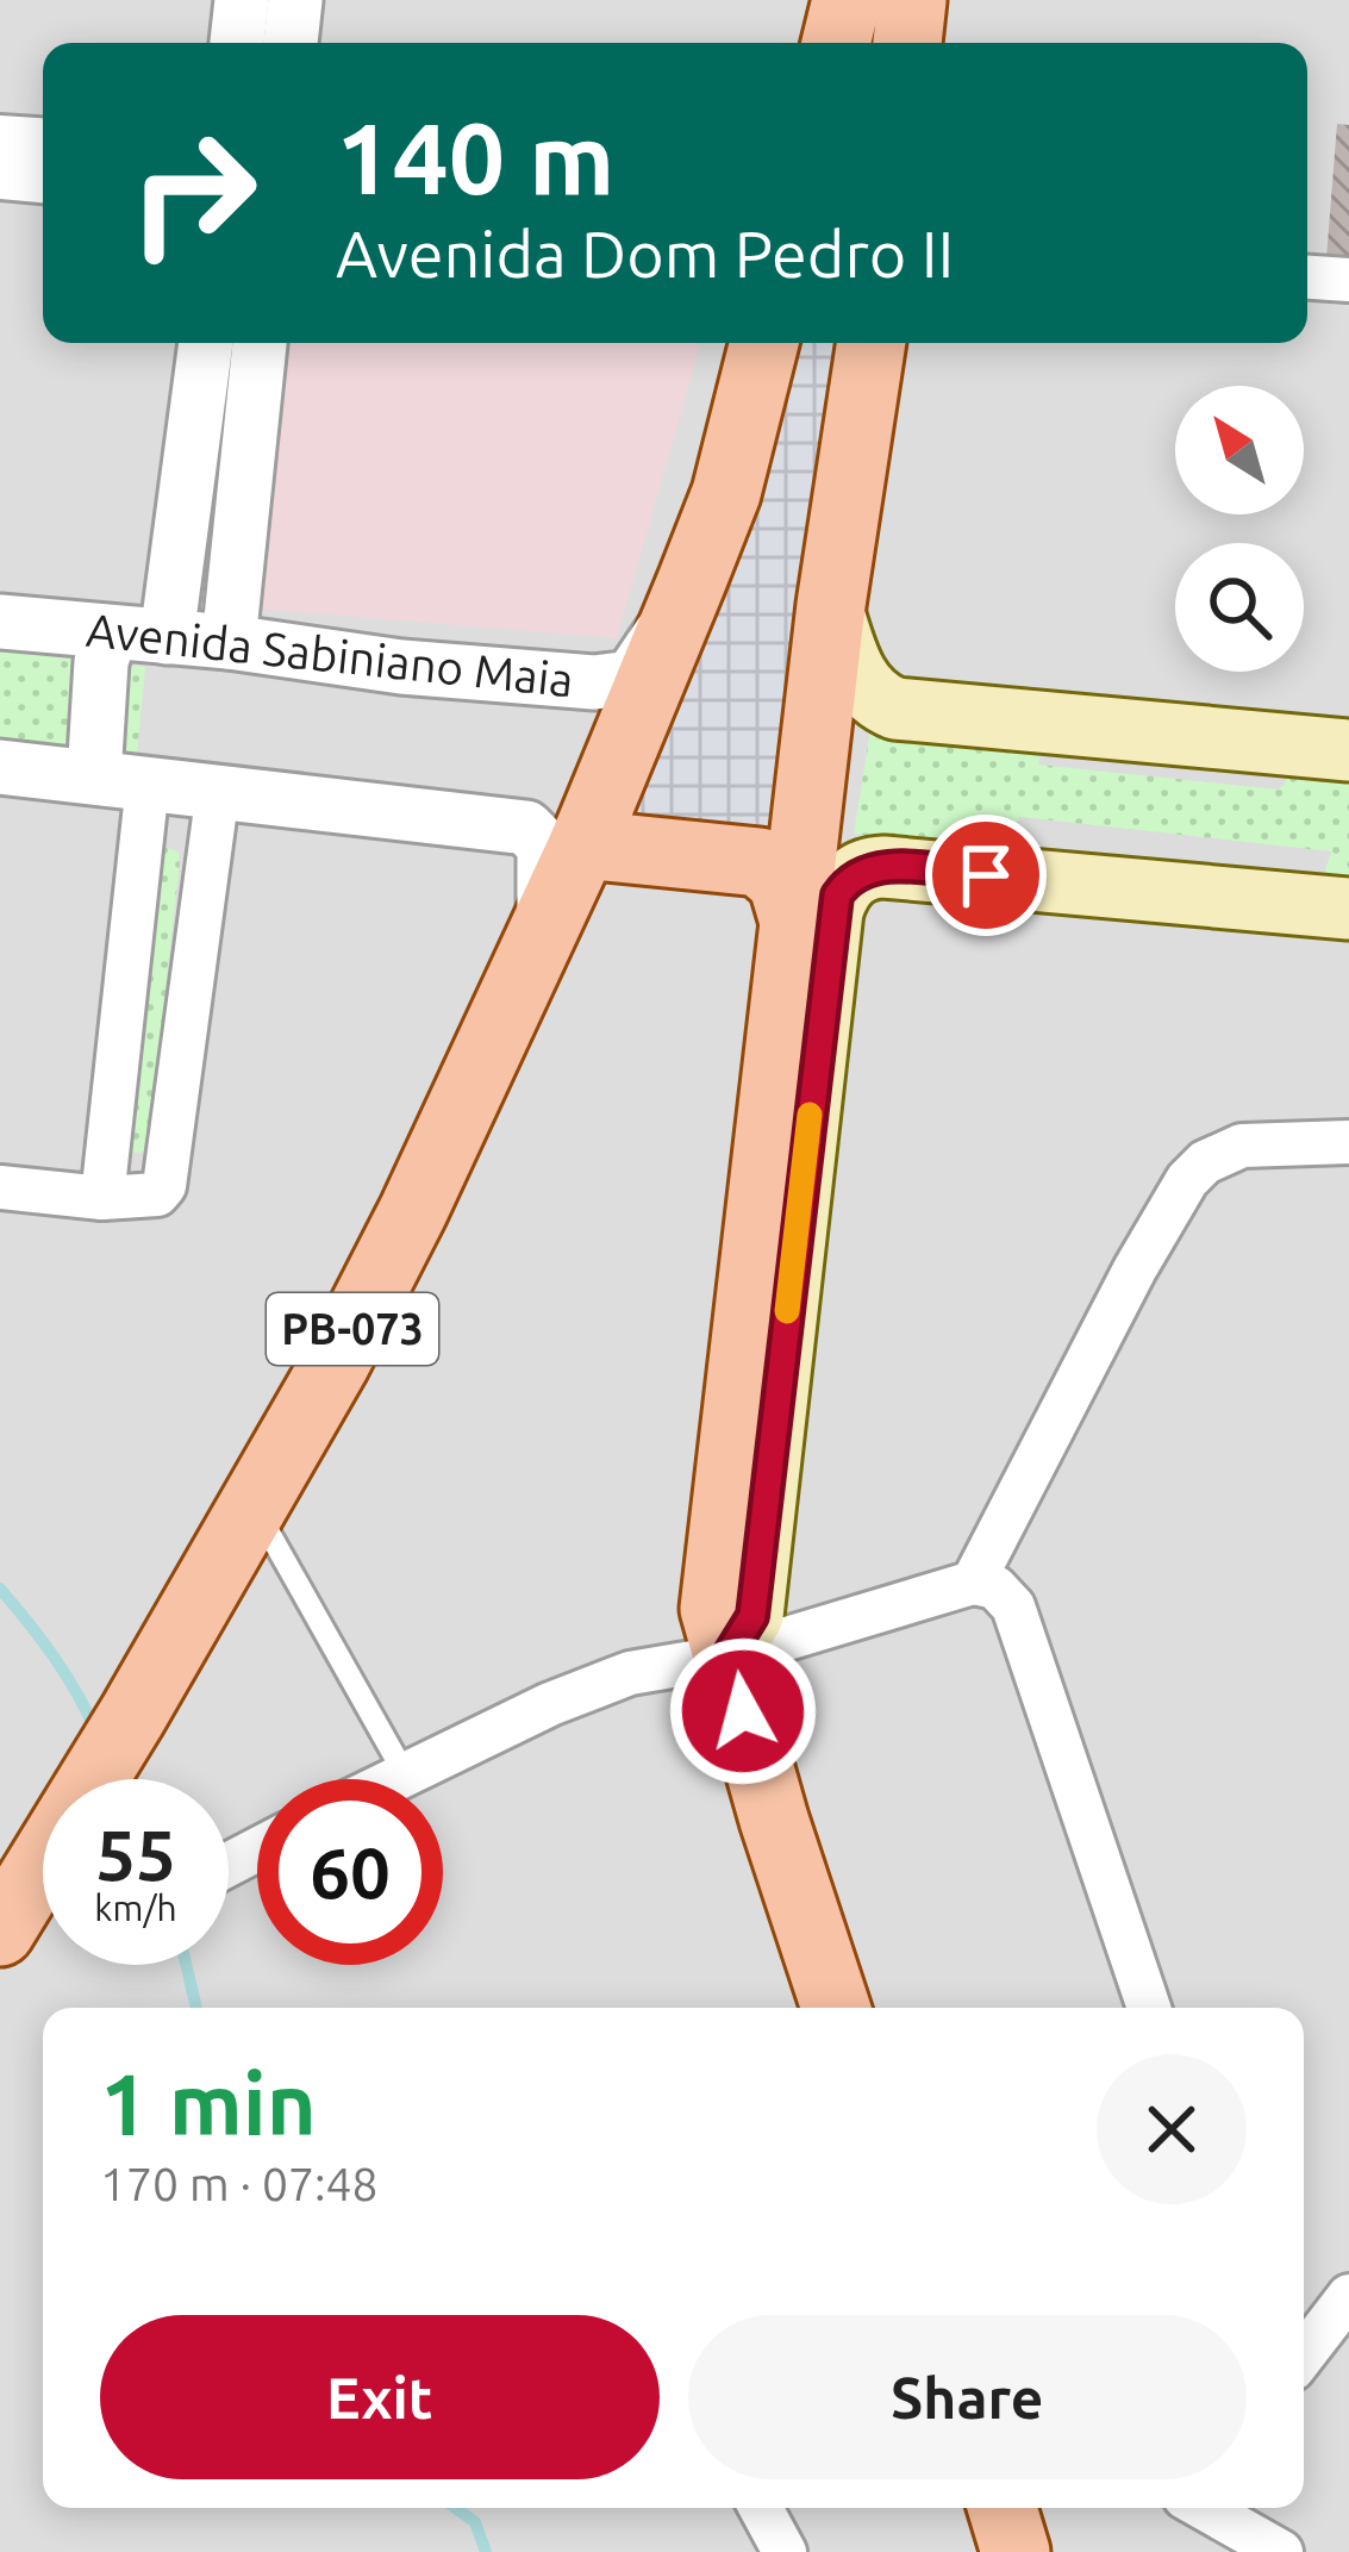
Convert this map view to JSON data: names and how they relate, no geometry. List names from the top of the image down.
{
  "streets": {
    "main road": ["PB-073"],
    "street": ["Avenida Sabiniano Maia"]
  },
  "crossings": [
    ["Avenida Sabiniano Maia", "PB-073"]
  ],
  "north": "top left",
  "page": {
    "turn": ["140 m", "Avenida Dom Pedro II"],
    "speed": "55 km/h",
    "limit": "60",
    "heading": ["1 min", "170 m · 07:48"],
    "buttons": ["Exit", "Share"]
  }
}
